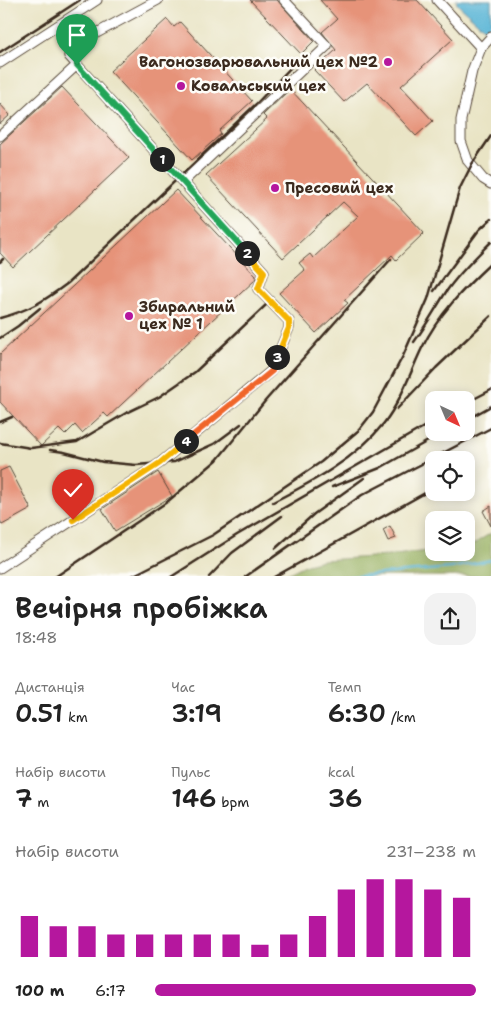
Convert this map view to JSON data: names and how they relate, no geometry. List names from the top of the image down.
{
  "places": [
    "Вагонозварювальний цех №2",
    "Ковальський цех",
    "Пресовий цех",
    "Збиральний цех № 1"
  ],
  "north": "bottom right",
  "page": {
    "pins": [
      "1",
      "2",
      "3",
      "4"
    ],
    "heading": ["Вечірня пробіжка", "18:48"],
    "stats": [
      ["Дистанція", "0.51 km"],
      ["Час", "3:19"],
      ["Темп", "6:30 /km"],
      ["Набір висоти", "7 m"],
      ["Пульс", "146 bpm"],
      ["kcal", "36"]
    ],
    "chart": ["Набір висоти", "231–238 m"],
    "list": [
      {
        "name": "100 m",
        "note": "6:17"
      }
    ]
  }
}
